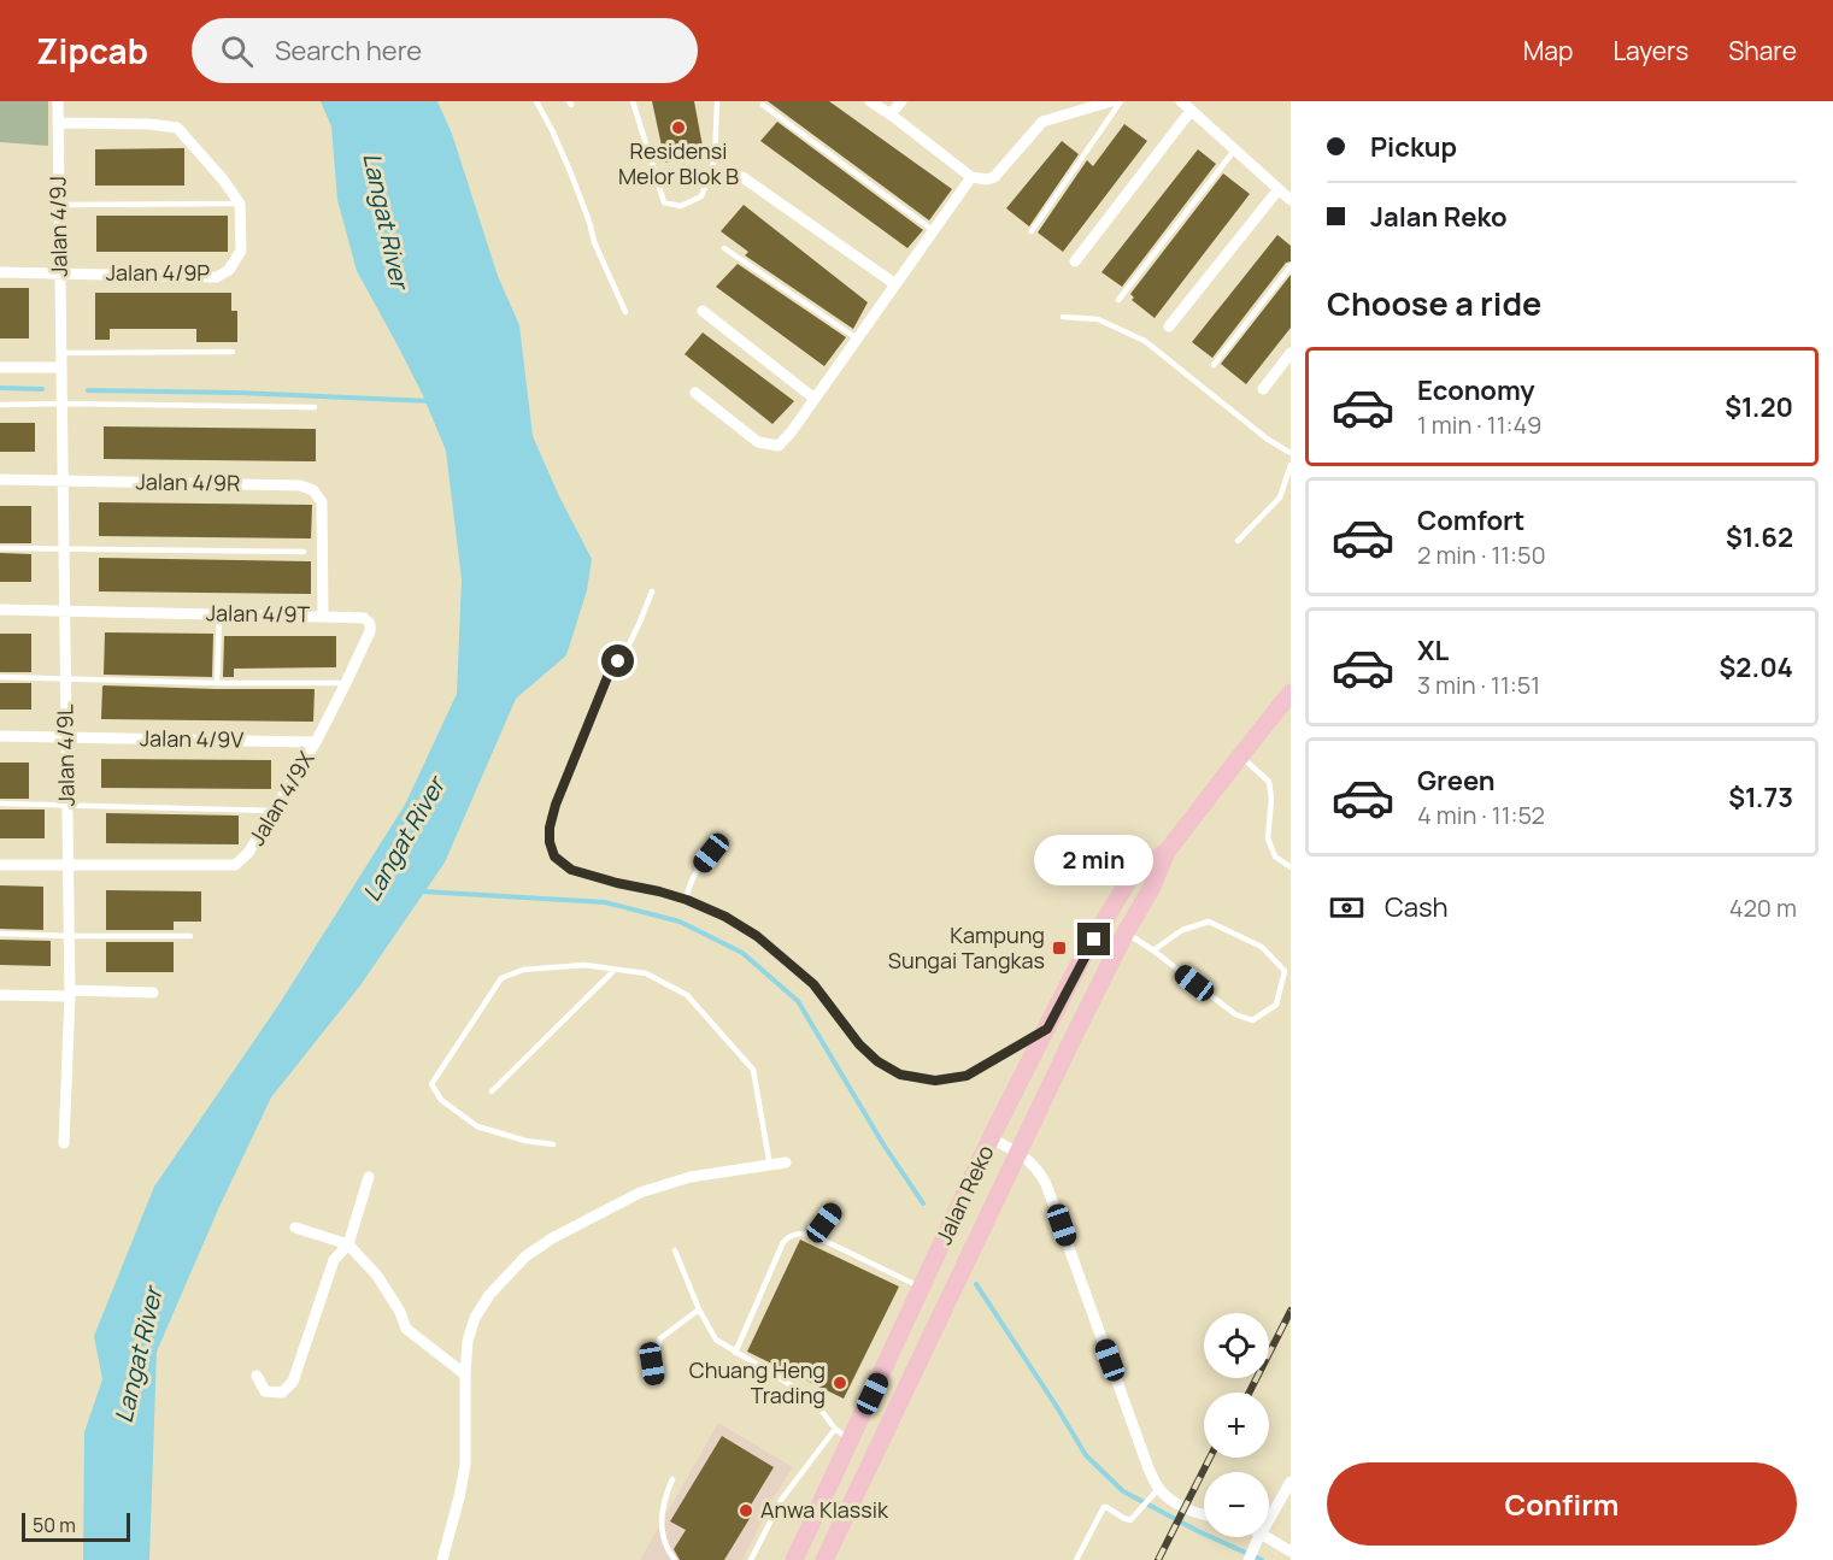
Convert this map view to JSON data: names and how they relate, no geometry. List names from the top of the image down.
{
  "streets": {
    "main road": ["Jalan Reko"],
    "street": [
      "Jalan 4/9J",
      "Jalan 4/9P",
      "Jalan 4/9R",
      "Jalan 4/9T",
      "Jalan 4/9V",
      "Jalan 4/9L",
      "Jalan 4/9X"
    ]
  },
  "crossings": [
    ["Jalan 4/9J", "Jalan 4/9P"],
    ["Jalan 4/9J", "Jalan 4/9L"],
    ["Jalan 4/9R", "Jalan 4/9T"],
    ["Jalan 4/9R", "Jalan 4/9L"],
    ["Jalan 4/9T", "Jalan 4/9L"],
    ["Jalan 4/9T", "Jalan 4/9X"],
    ["Jalan 4/9V", "Jalan 4/9L"],
    ["Jalan 4/9V", "Jalan 4/9X"],
    ["Jalan 4/9L", "Jalan 4/9X"]
  ],
  "water": ["Langat River"],
  "places": {
    "other": ["Residensi Melor Blok B", "Chuang Heng Trading", "Anwa Klassik"],
    "transit": ["Kampung Sungai Tangkas"]
  },
  "scale_bar": "50 m",
  "page": {
    "header": "Zipcab",
    "search": "Search here",
    "nav": ["Map", "Layers", "Share"],
    "banner": ["Pickup", "Jalan Reko"],
    "heading": "Choose a ride",
    "list": [
      {
        "name": "Economy",
        "note": "1 min · 11:49",
        "value": "$1.20"
      },
      {
        "name": "Comfort",
        "note": "2 min · 11:50",
        "value": "$1.62"
      },
      {
        "name": "XL",
        "note": "3 min · 11:51",
        "value": "$2.04"
      },
      {
        "name": "Green",
        "note": "4 min · 11:52",
        "value": "$1.73"
      }
    ],
    "bubble": "2 min",
    "pay": ["Cash", "420 m"],
    "map_buttons": ["+", "−"],
    "buttons": "Confirm",
    "scale": "50 m"
  }
}
